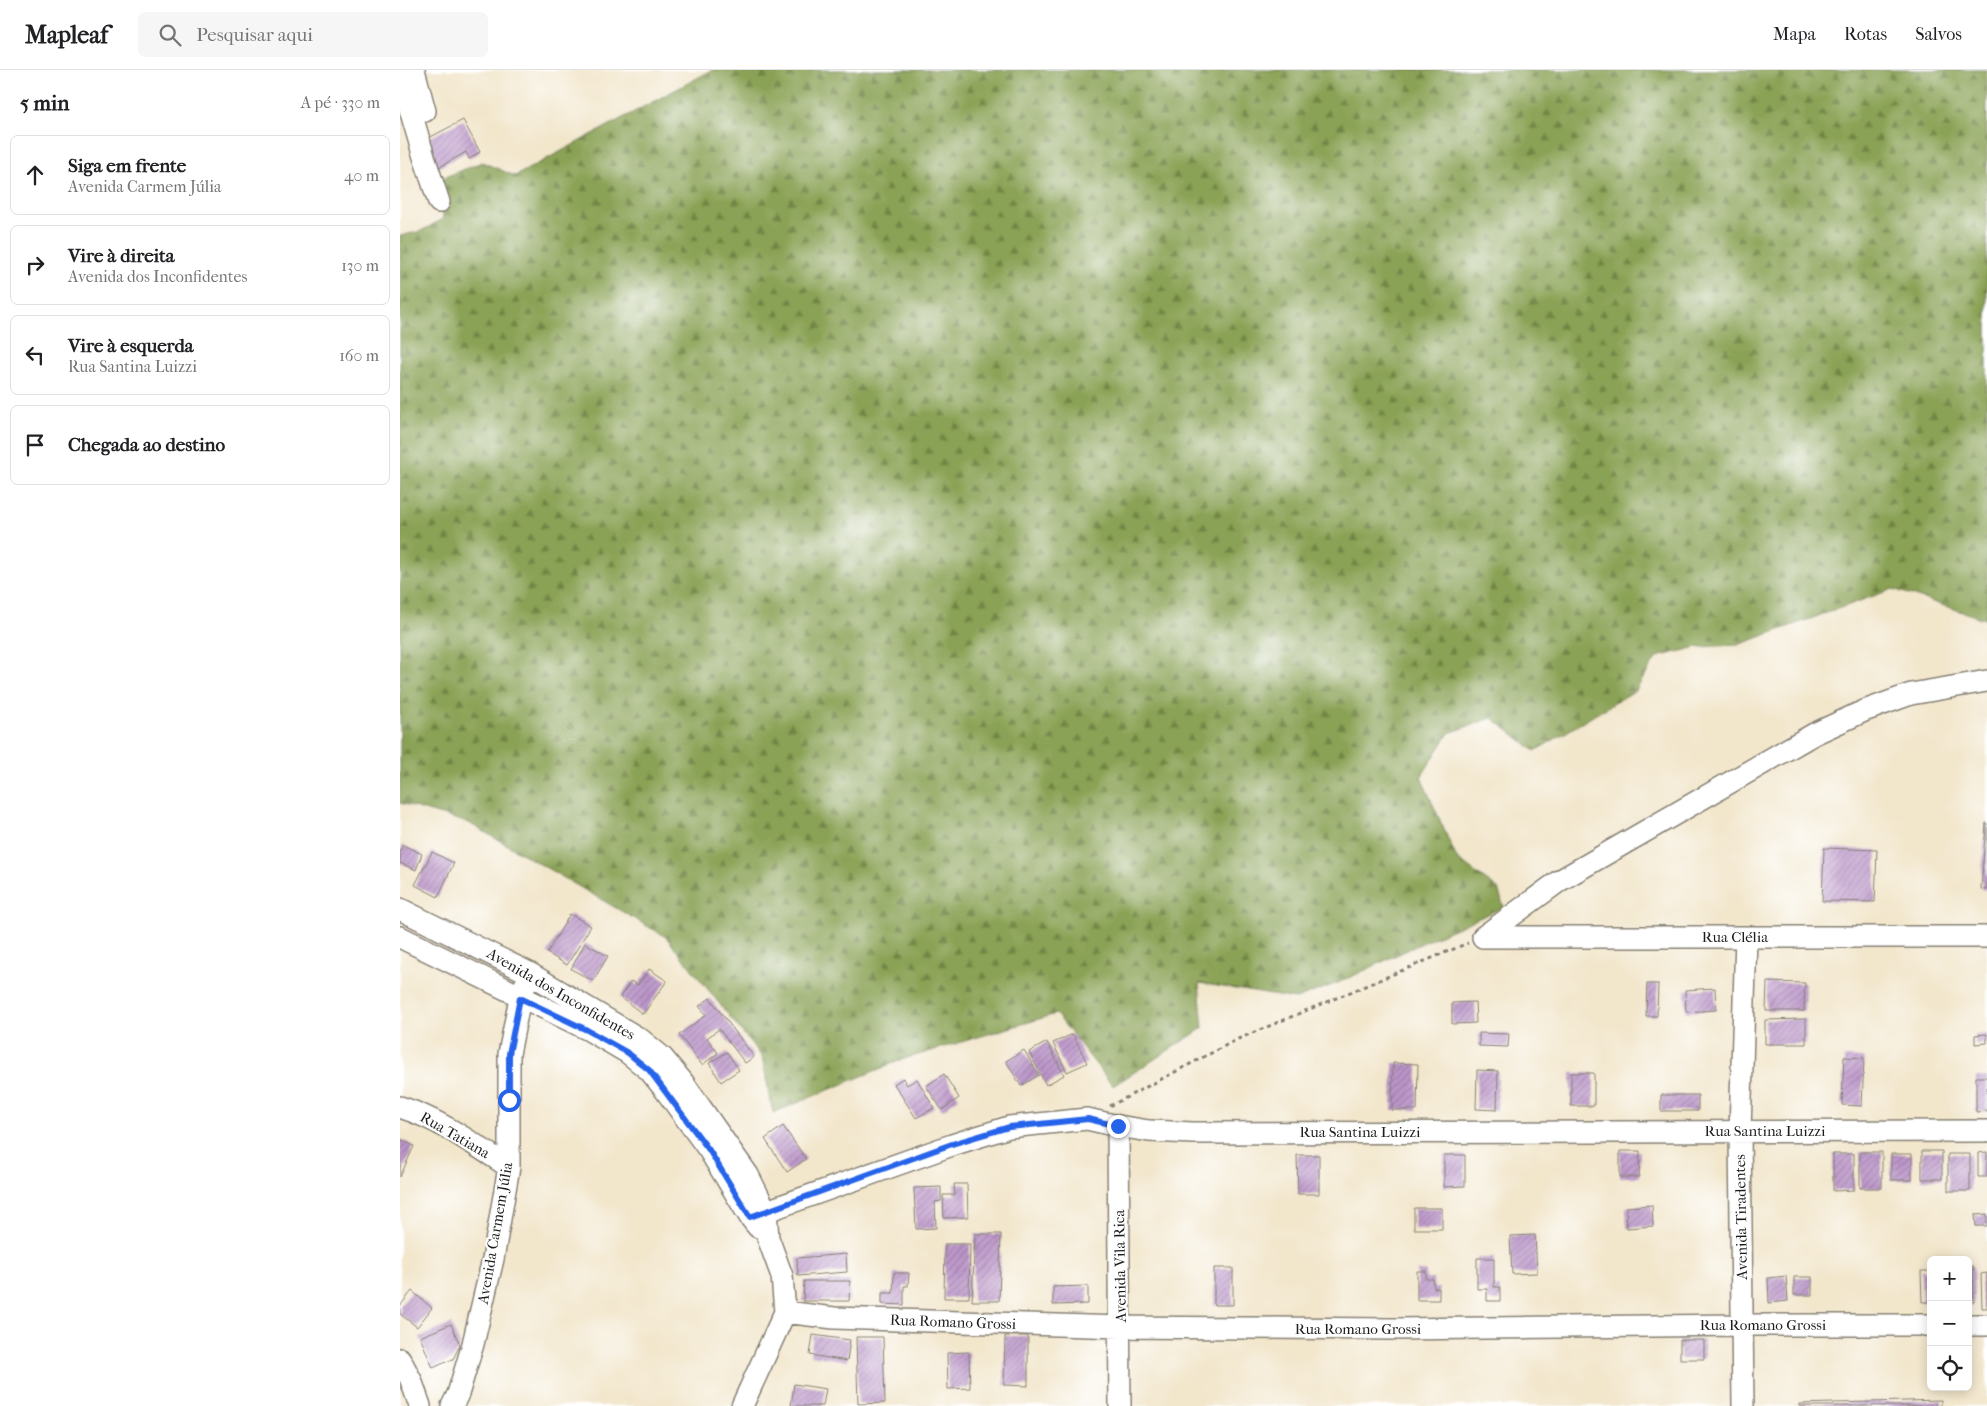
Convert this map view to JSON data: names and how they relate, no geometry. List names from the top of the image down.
{
  "streets": {
    "street": [
      "Rua Clélia",
      "Avenida dos Inconfidentes",
      "Rua Santina Luizzi",
      "Rua Tatiana",
      "Avenida Tiradentes",
      "Avenida Carmem Júlia",
      "Avenida Vila Rica",
      "Rua Romano Grossi"
    ]
  },
  "crossings": [
    ["Rua Clélia", "Avenida Tiradentes"],
    ["Avenida dos Inconfidentes", "Rua Santina Luizzi"],
    ["Avenida dos Inconfidentes", "Avenida Carmem Júlia"],
    ["Avenida dos Inconfidentes", "Rua Romano Grossi"],
    ["Rua Santina Luizzi", "Avenida Tiradentes"],
    ["Rua Santina Luizzi", "Avenida Vila Rica"],
    ["Rua Tatiana", "Avenida Carmem Júlia"],
    ["Avenida Tiradentes", "Rua Romano Grossi"],
    ["Avenida Vila Rica", "Rua Romano Grossi"]
  ],
  "page": {
    "header": "Mapleaf",
    "search": "Pesquisar aqui",
    "nav": ["Mapa", "Rotas", "Salvos"],
    "heading": ["5 min", "A pé · 330 m"],
    "list": [
      ["Siga em frente", "Avenida Carmem Júlia", "40 m"],
      ["Vire à direita", "Avenida dos Inconfidentes", "130 m"],
      ["Vire à esquerda", "Rua Santina Luizzi", "160 m"],
      "Chegada ao destino"
    ],
    "map_buttons": ["+", "−"]
  }
}
